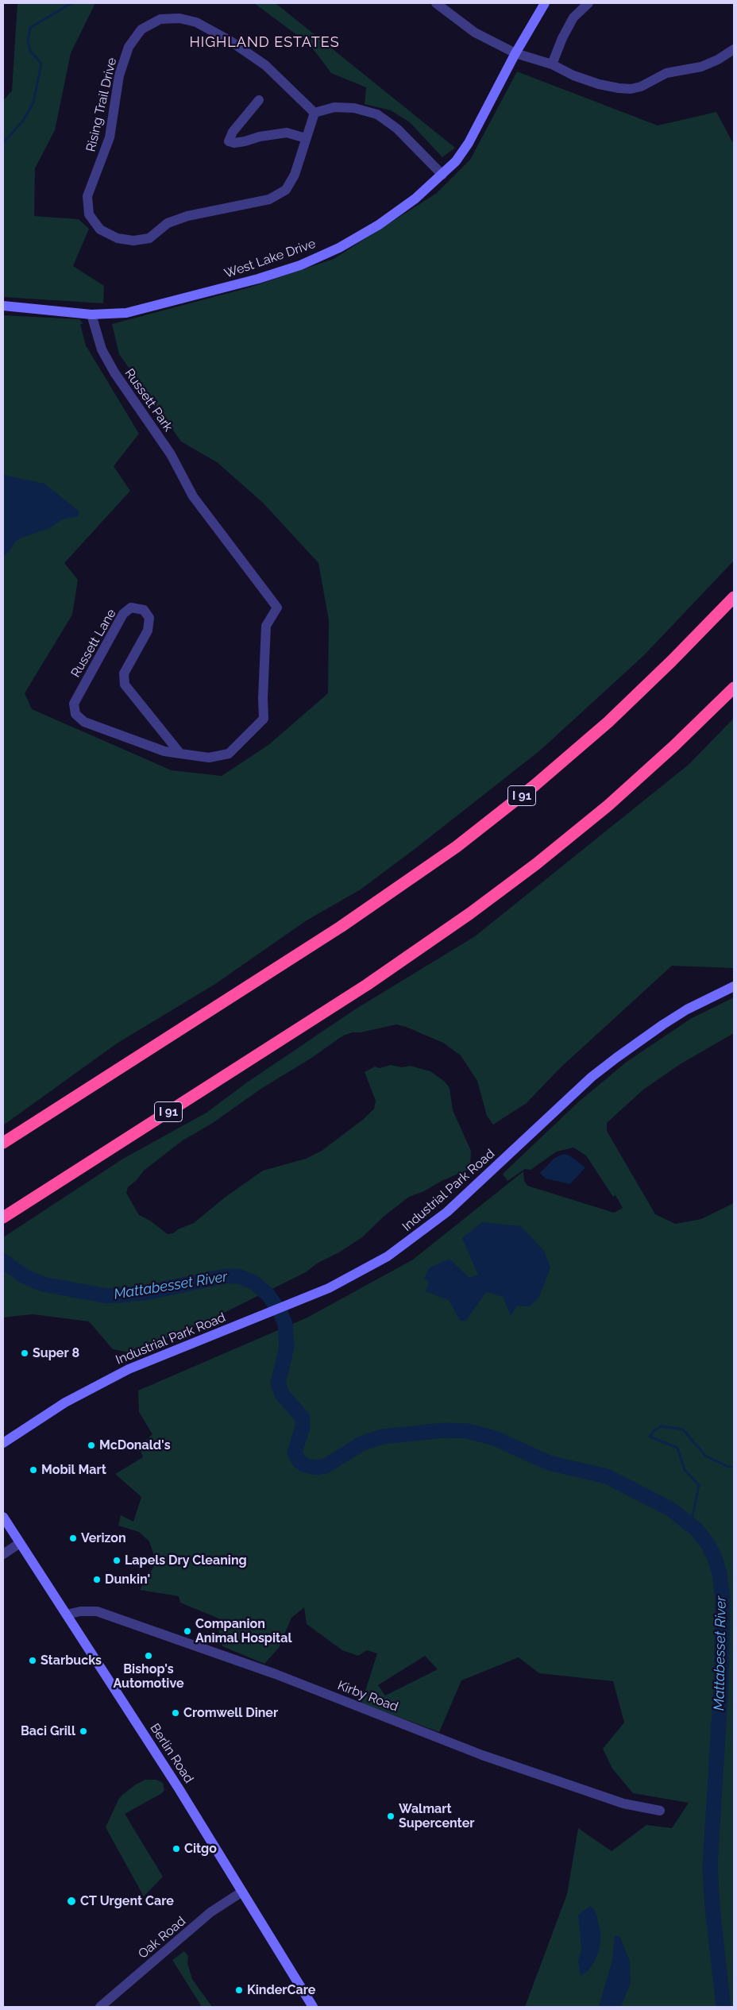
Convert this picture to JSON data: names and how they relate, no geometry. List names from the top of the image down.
{
  "streets": {
    "highway": ["I 91"],
    "street": [
      "Rising Trail Drive",
      "West Lake Drive",
      "Russett Park",
      "Russett Lane",
      "Industrial Park Road",
      "Kirby Road",
      "Berlin Road",
      "Oak Road"
    ]
  },
  "crossings": [
    ["West Lake Drive", "Russett Park"],
    ["Russett Park", "Russett Lane"],
    ["Kirby Road", "Berlin Road"],
    ["Berlin Road", "Oak Road"]
  ],
  "districts": ["HIGHLAND ESTATES"],
  "water": ["Mattabesset River"],
  "places": [
    "Super 8",
    "McDonald's",
    "Mobil Mart",
    "Verizon",
    "Lapels Dry Cleaning",
    "Dunkin'",
    "Companion Animal Hospital",
    "Bishop's Automotive",
    "Starbucks",
    "Cromwell Diner",
    "Baci Grill",
    "Walmart Supercenter",
    "Citgo",
    "CT Urgent Care",
    "KinderCare"
  ]
}
